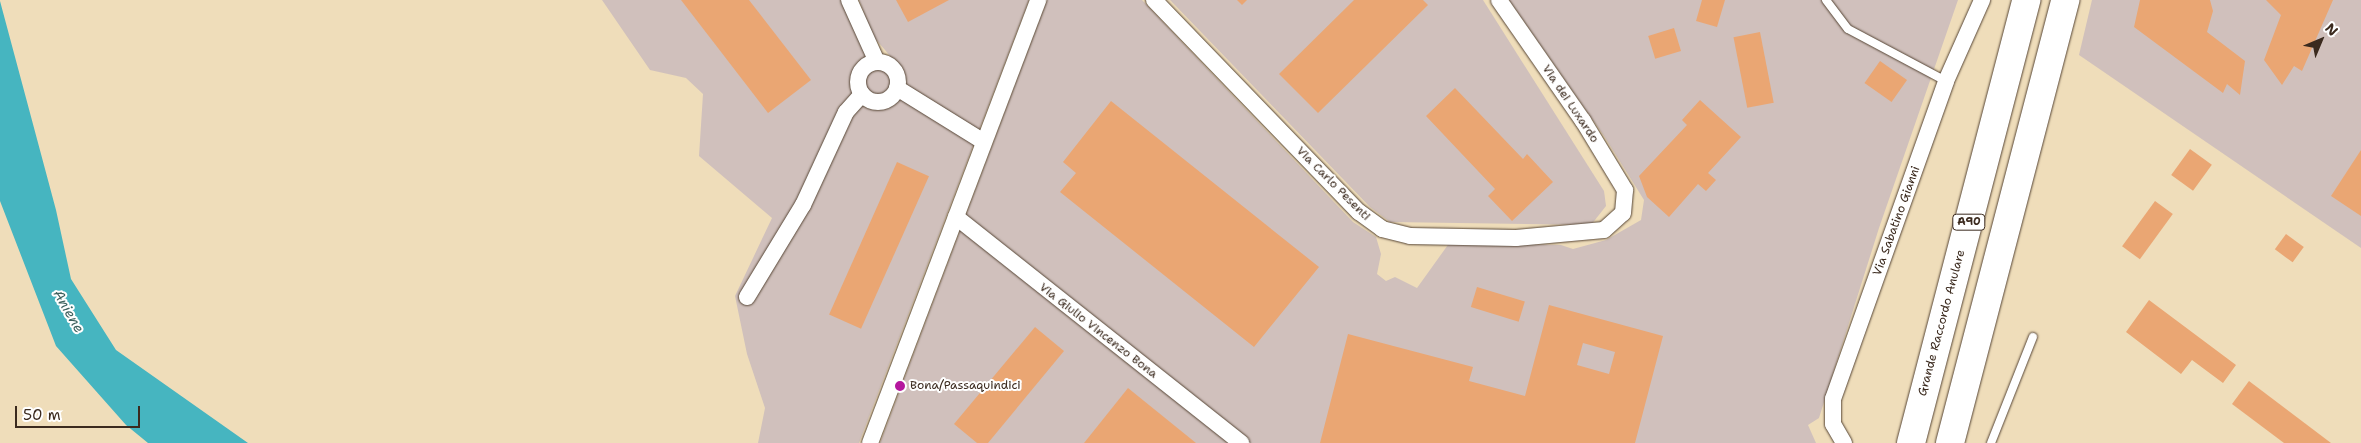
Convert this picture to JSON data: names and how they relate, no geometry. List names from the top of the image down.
{
  "streets": {
    "highway": ["A90", "Grande Raccordo Anulare"],
    "street": [
      "Via dei Luxardo",
      "Via Carlo Pesenti",
      "Via Sabatino Gianni",
      "Via Giulio Vincenzo Bona"
    ]
  },
  "crossings": [
    ["Via dei Luxardo", "Via Carlo Pesenti"]
  ],
  "water": ["Aniene"],
  "places": ["Bona/Passaquindici"],
  "scale_bar": "50 m",
  "north": "top right"
}
